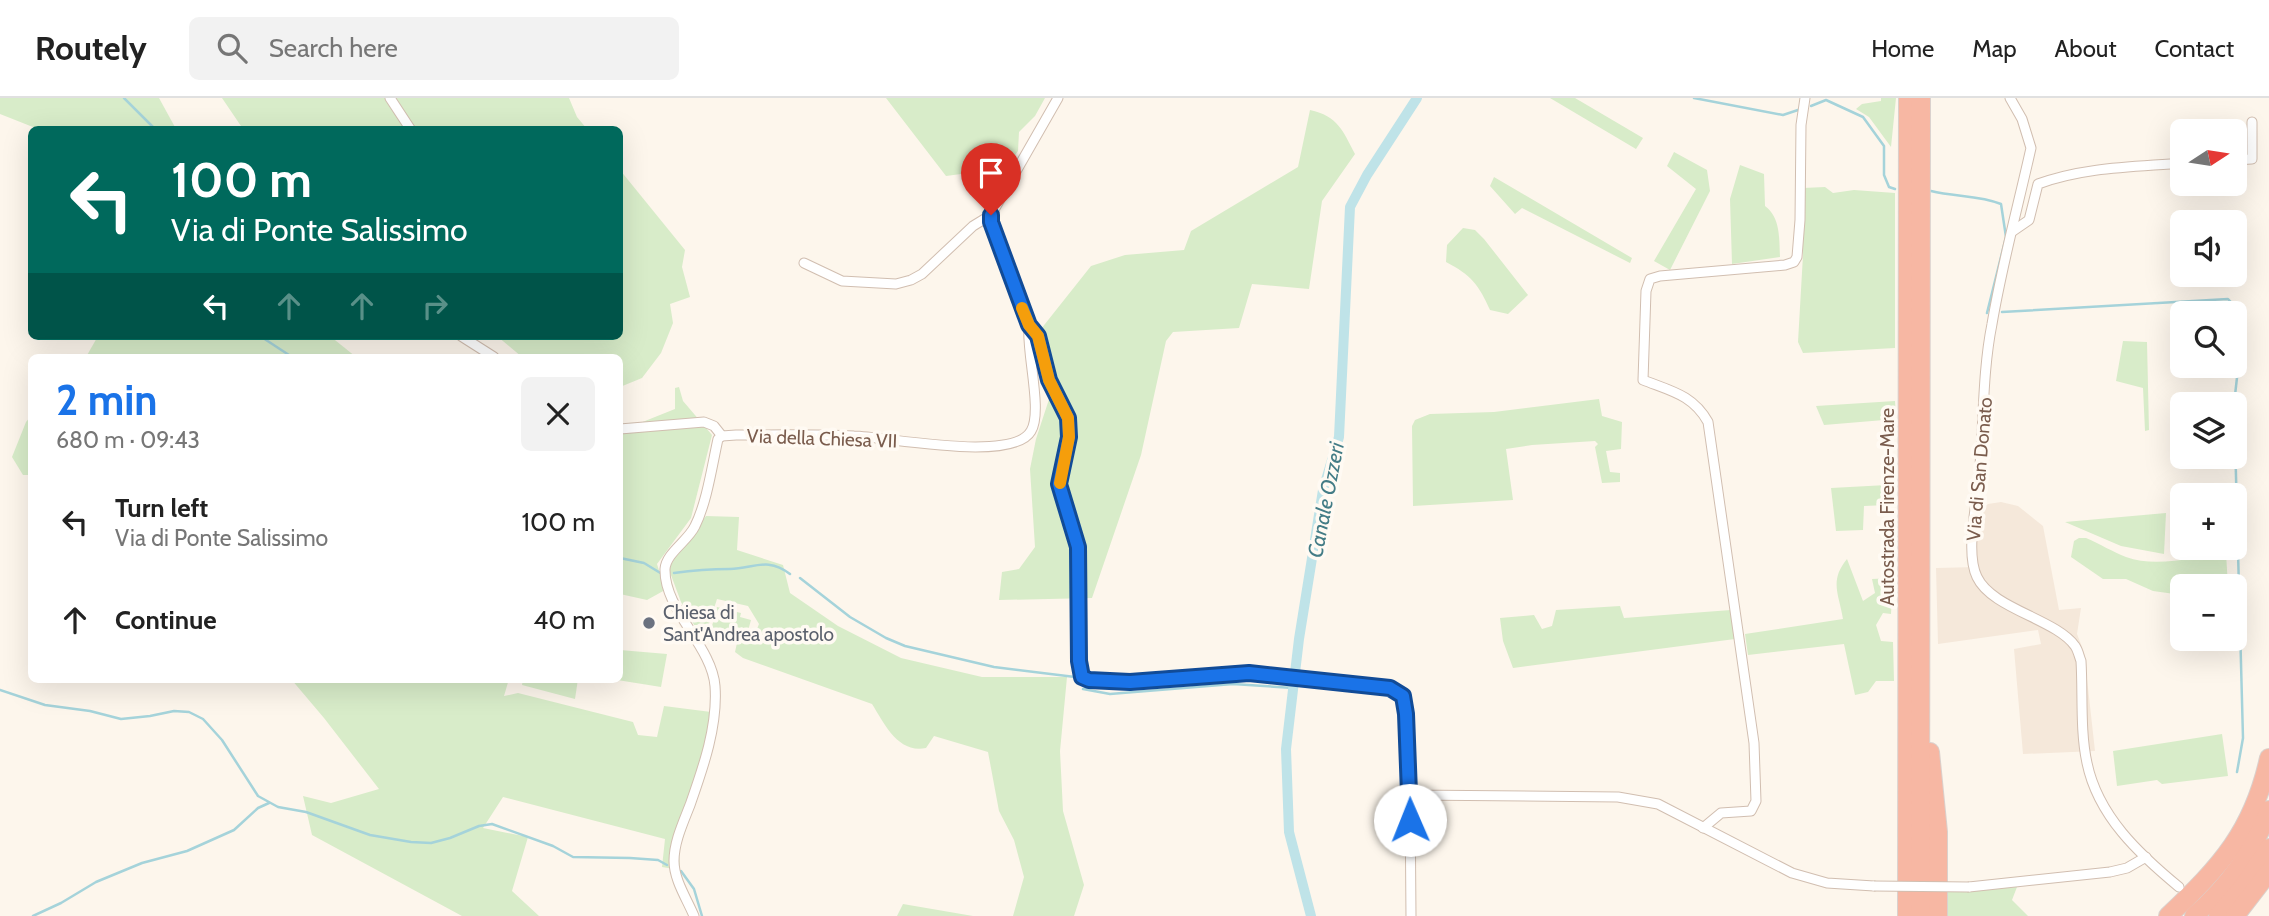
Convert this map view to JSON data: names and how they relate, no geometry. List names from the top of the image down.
{
  "streets": {
    "highway": ["Autostrada Firenze-Mare"],
    "street": ["Via della Chiesa VII", "Via di San Donato"]
  },
  "water": ["Canale Ozzeri"],
  "places": ["Chiesa di Sant'Andrea apostolo"],
  "north": "right",
  "page": {
    "header": "Routely",
    "search": "Search here",
    "nav": [
      "Home",
      "Map",
      "About",
      "Contact"
    ],
    "map_buttons": ["+", "−"],
    "turn": ["100 m", "Via di Ponte Salissimo"],
    "heading": ["2 min", "680 m · 09:43"],
    "list": [
      {
        "name": "Turn left",
        "note": "Via di Ponte Salissimo",
        "value": "100 m"
      },
      {
        "name": "Continue",
        "value": "40 m"
      }
    ]
  }
}
